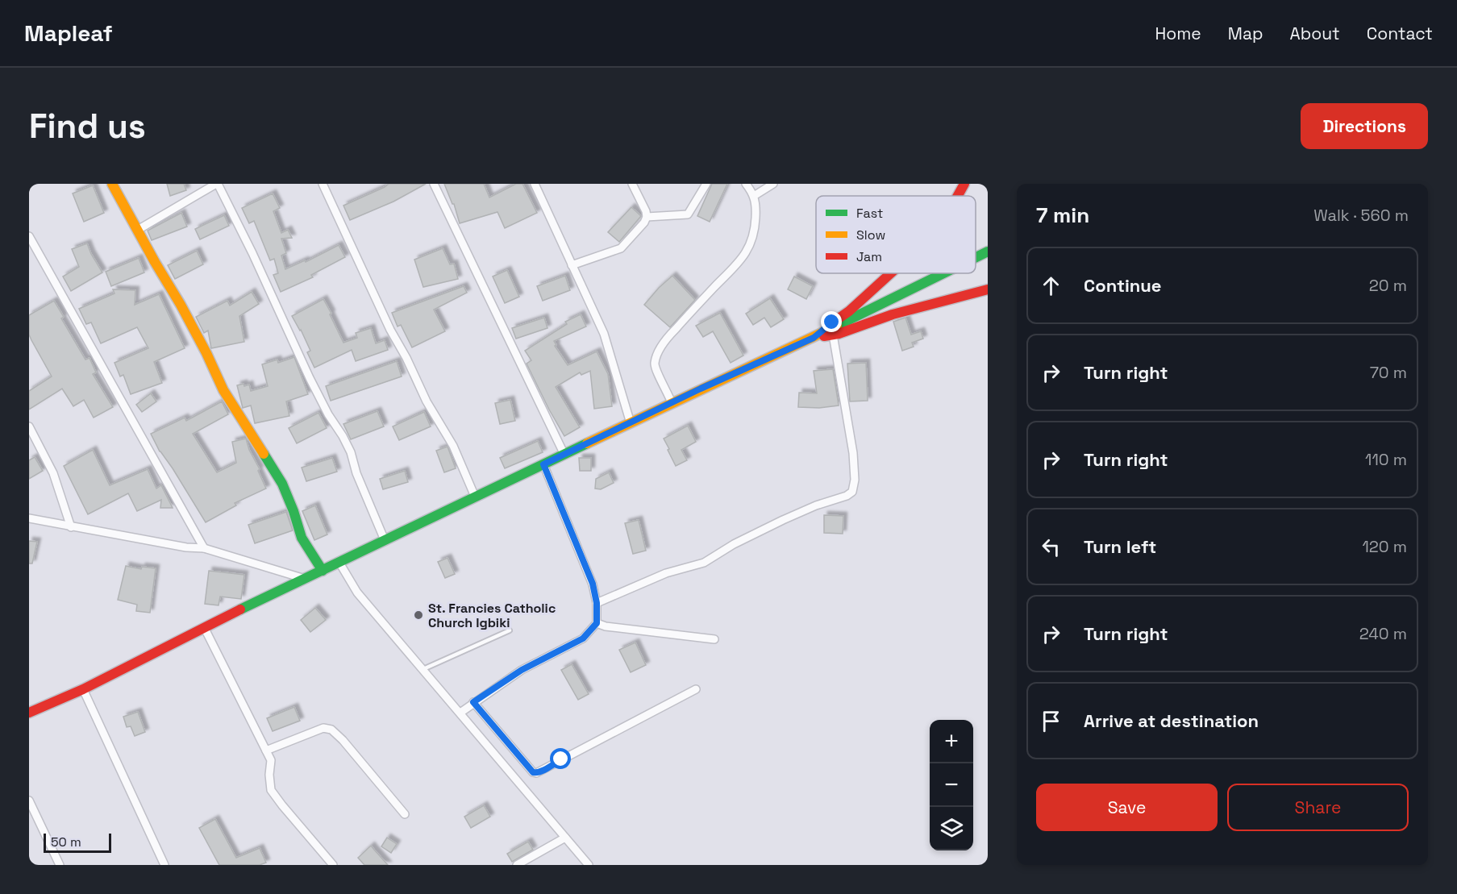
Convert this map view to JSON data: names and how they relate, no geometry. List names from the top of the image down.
{
  "places": ["St. Francies Catholic Church Igbiki"],
  "legend": ["Fast", "Slow", "Jam"],
  "scale_bar": "50 m",
  "page": {
    "header": "Mapleaf",
    "nav": [
      "Home",
      "Map",
      "About",
      "Contact"
    ],
    "buttons": [
      "Directions",
      ["Save", "Share"]
    ],
    "title": "Find us",
    "heading": ["7 min", "Walk · 560 m"],
    "list": [
      ["Continue", "20 m"],
      ["Turn right", "70 m"],
      ["Turn right", "110 m"],
      ["Turn left", "120 m"],
      ["Turn right", "240 m"],
      "Arrive at destination"
    ],
    "map_buttons": ["+", "−"],
    "scale": "50 m"
  }
}
